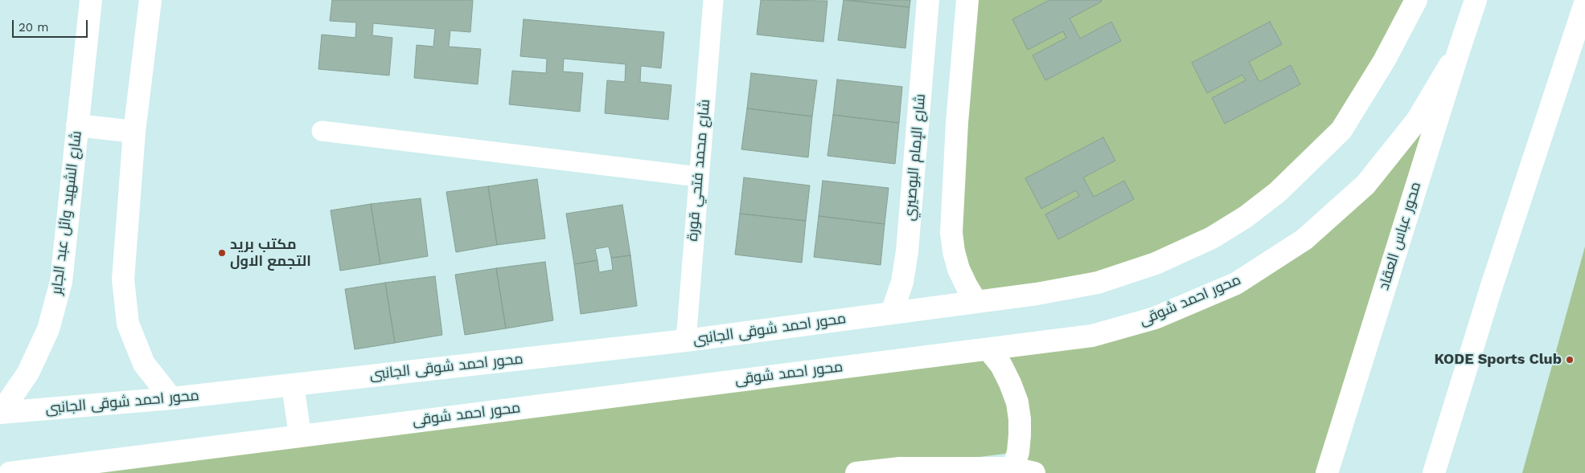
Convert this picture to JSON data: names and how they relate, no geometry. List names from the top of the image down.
{
  "streets": {
    "street": [
      "شارع الإمام البوصيري",
      "شارع محمد فتحي قورة",
      "شارع الشهيد وائل عبد الجابر",
      "محور عباس العقاد",
      "محور احمد شوقى",
      "محور احمد شوقى الجانبى"
    ]
  },
  "crossings": [
    ["شارع الإمام البوصيري", "محور احمد شوقى الجانبى"],
    ["شارع محمد فتحي قورة", "محور احمد شوقى الجانبى"],
    ["شارع الشهيد وائل عبد الجابر", "محور احمد شوقى الجانبى"],
    ["محور عباس العقاد", "محور احمد شوقى"]
  ],
  "places": ["مكتب بريد التجمع الاول", "KODE Sports Club"],
  "scale_bar": "20 m"
}
